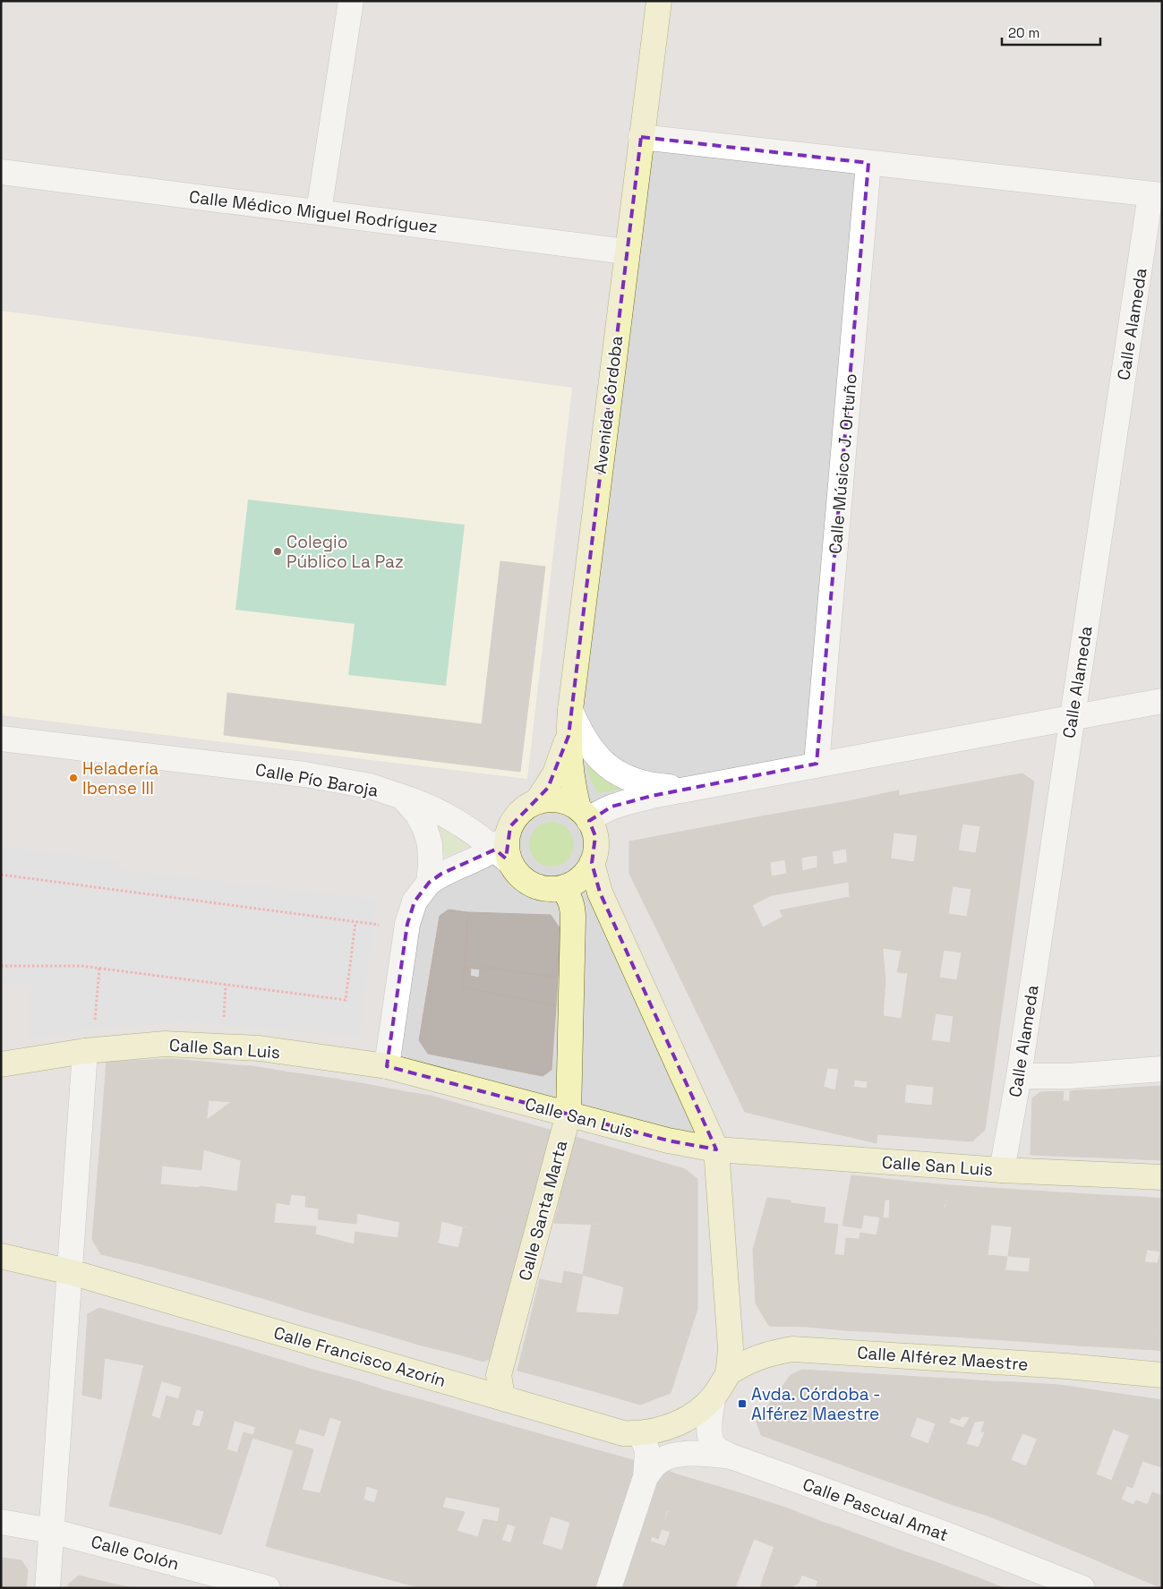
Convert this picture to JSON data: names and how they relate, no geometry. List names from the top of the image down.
{
  "streets": {
    "main road": [
      "Avenida Córdoba",
      "Calle San Luis",
      "Calle Santa Marta",
      "Calle Francisco Azorín",
      "Calle Alférez Maestre"
    ],
    "street": [
      "Calle Médico Miguel Rodríguez",
      "Calle Alameda",
      "Calle Músico J. Ortuño",
      "Calle Pío Baroja",
      "Calle Pascual Amat",
      "Calle Colón"
    ]
  },
  "crossings": [
    ["Calle Médico Miguel Rodríguez", "Avenida Córdoba"],
    ["Calle Alameda", "Calle San Luis"],
    ["Avenida Córdoba", "Calle Santa Marta"],
    ["Calle San Luis", "Calle Santa Marta"],
    ["Calle Santa Marta", "Calle Francisco Azorín"],
    ["Calle Francisco Azorín", "Calle Pascual Amat"]
  ],
  "places": {
    "other": ["Colegio Público La Paz", "Heladería Ibense III"],
    "transit": ["Avda. Córdoba - Alférez Maestre"]
  },
  "scale_bar": "20 m"
}
